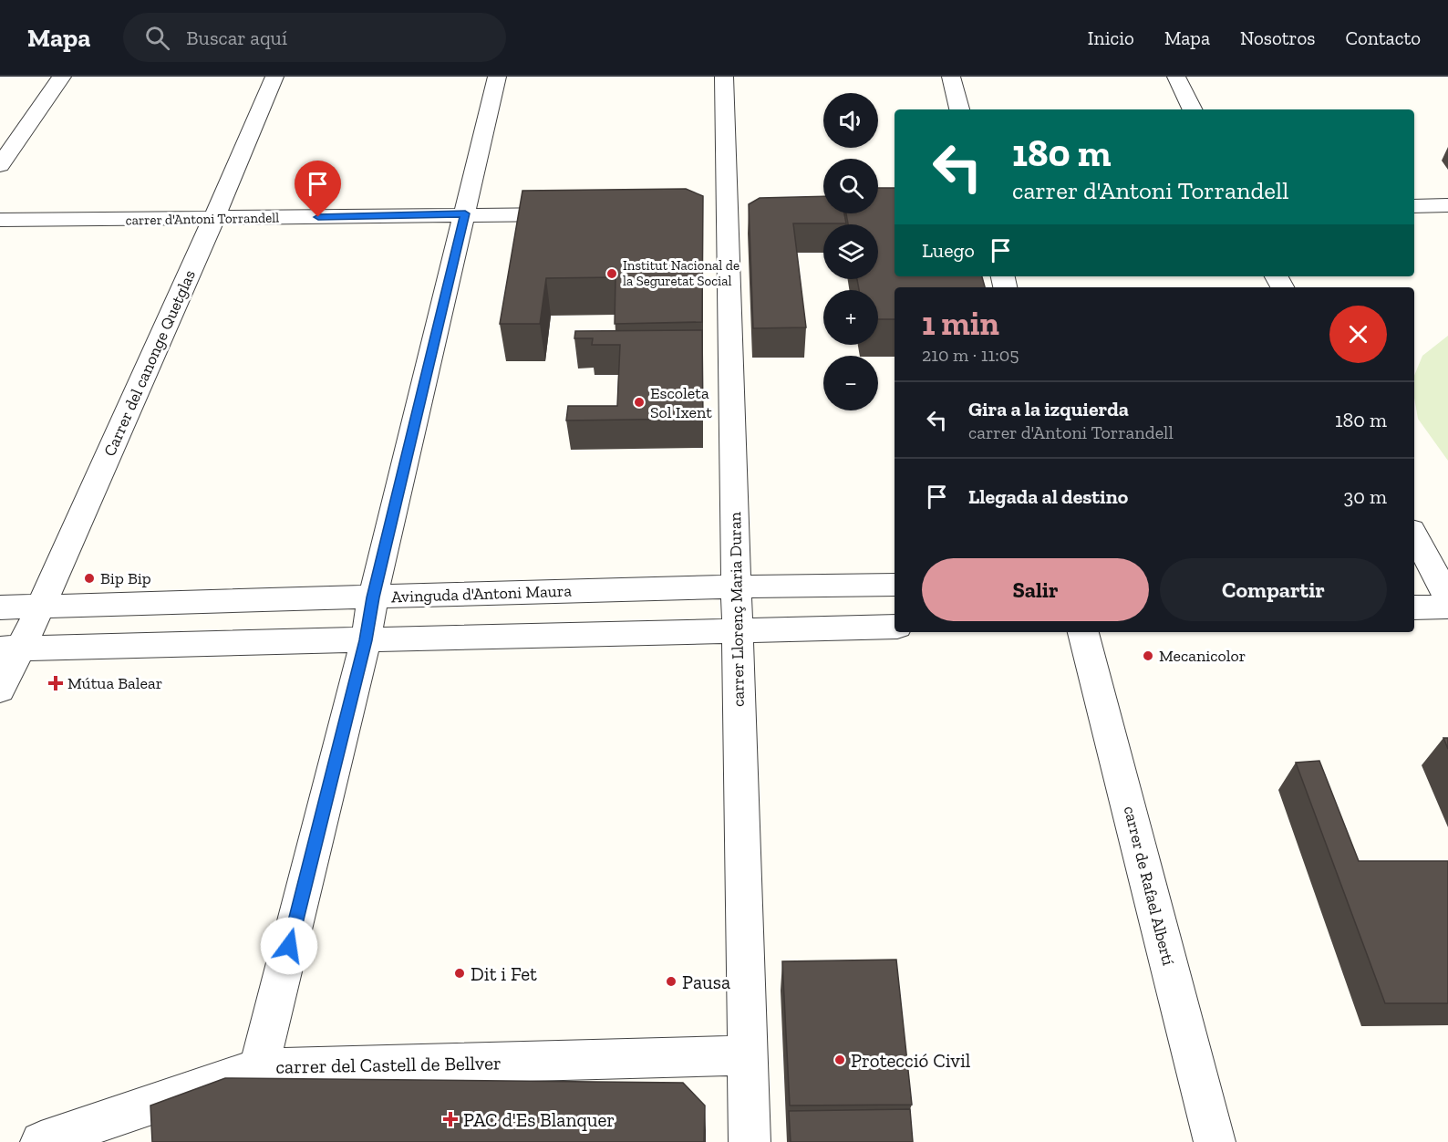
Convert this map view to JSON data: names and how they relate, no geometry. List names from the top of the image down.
{
  "streets": {
    "street": [
      "carrer d'Antoni Torrandell",
      "Carrer del canonge Quetglas",
      "Avinguda d'Antoni Maura",
      "carrer Llorenç Maria Duran",
      "carrer de Rafael Albertí",
      "carrer del Castell de Bellver"
    ]
  },
  "crossings": [
    ["carrer d'Antoni Torrandell", "Carrer del canonge Quetglas"],
    ["Carrer del canonge Quetglas", "Avinguda d'Antoni Maura"],
    ["Avinguda d'Antoni Maura", "carrer Llorenç Maria Duran"],
    ["carrer Llorenç Maria Duran", "carrer del Castell de Bellver"]
  ],
  "places": {
    "other": [
      "Institut Nacional de la Seguretat Social",
      "Escoleta Sol Ixent",
      "Bip Bip",
      "Mecanicolor",
      "Dit i Fet",
      "Pausa",
      "Protecció Civil"
    ],
    "health": ["Mútua Balear", "PAC d'Es Blanquer"]
  },
  "page": {
    "header": "Mapa",
    "search": "Buscar aquí",
    "nav": [
      "Inicio",
      "Mapa",
      "Nosotros",
      "Contacto"
    ],
    "map_buttons": ["+", "−"],
    "turn": ["180 m", "carrer d'Antoni Torrandell"],
    "then": "Luego",
    "heading": ["1 min", "210 m · 11:05"],
    "list": [
      {
        "name": "Gira a la izquierda",
        "note": "carrer d'Antoni Torrandell",
        "value": "180 m"
      },
      {
        "name": "Llegada al destino",
        "value": "30 m"
      }
    ],
    "buttons": ["Salir", "Compartir"]
  }
}
